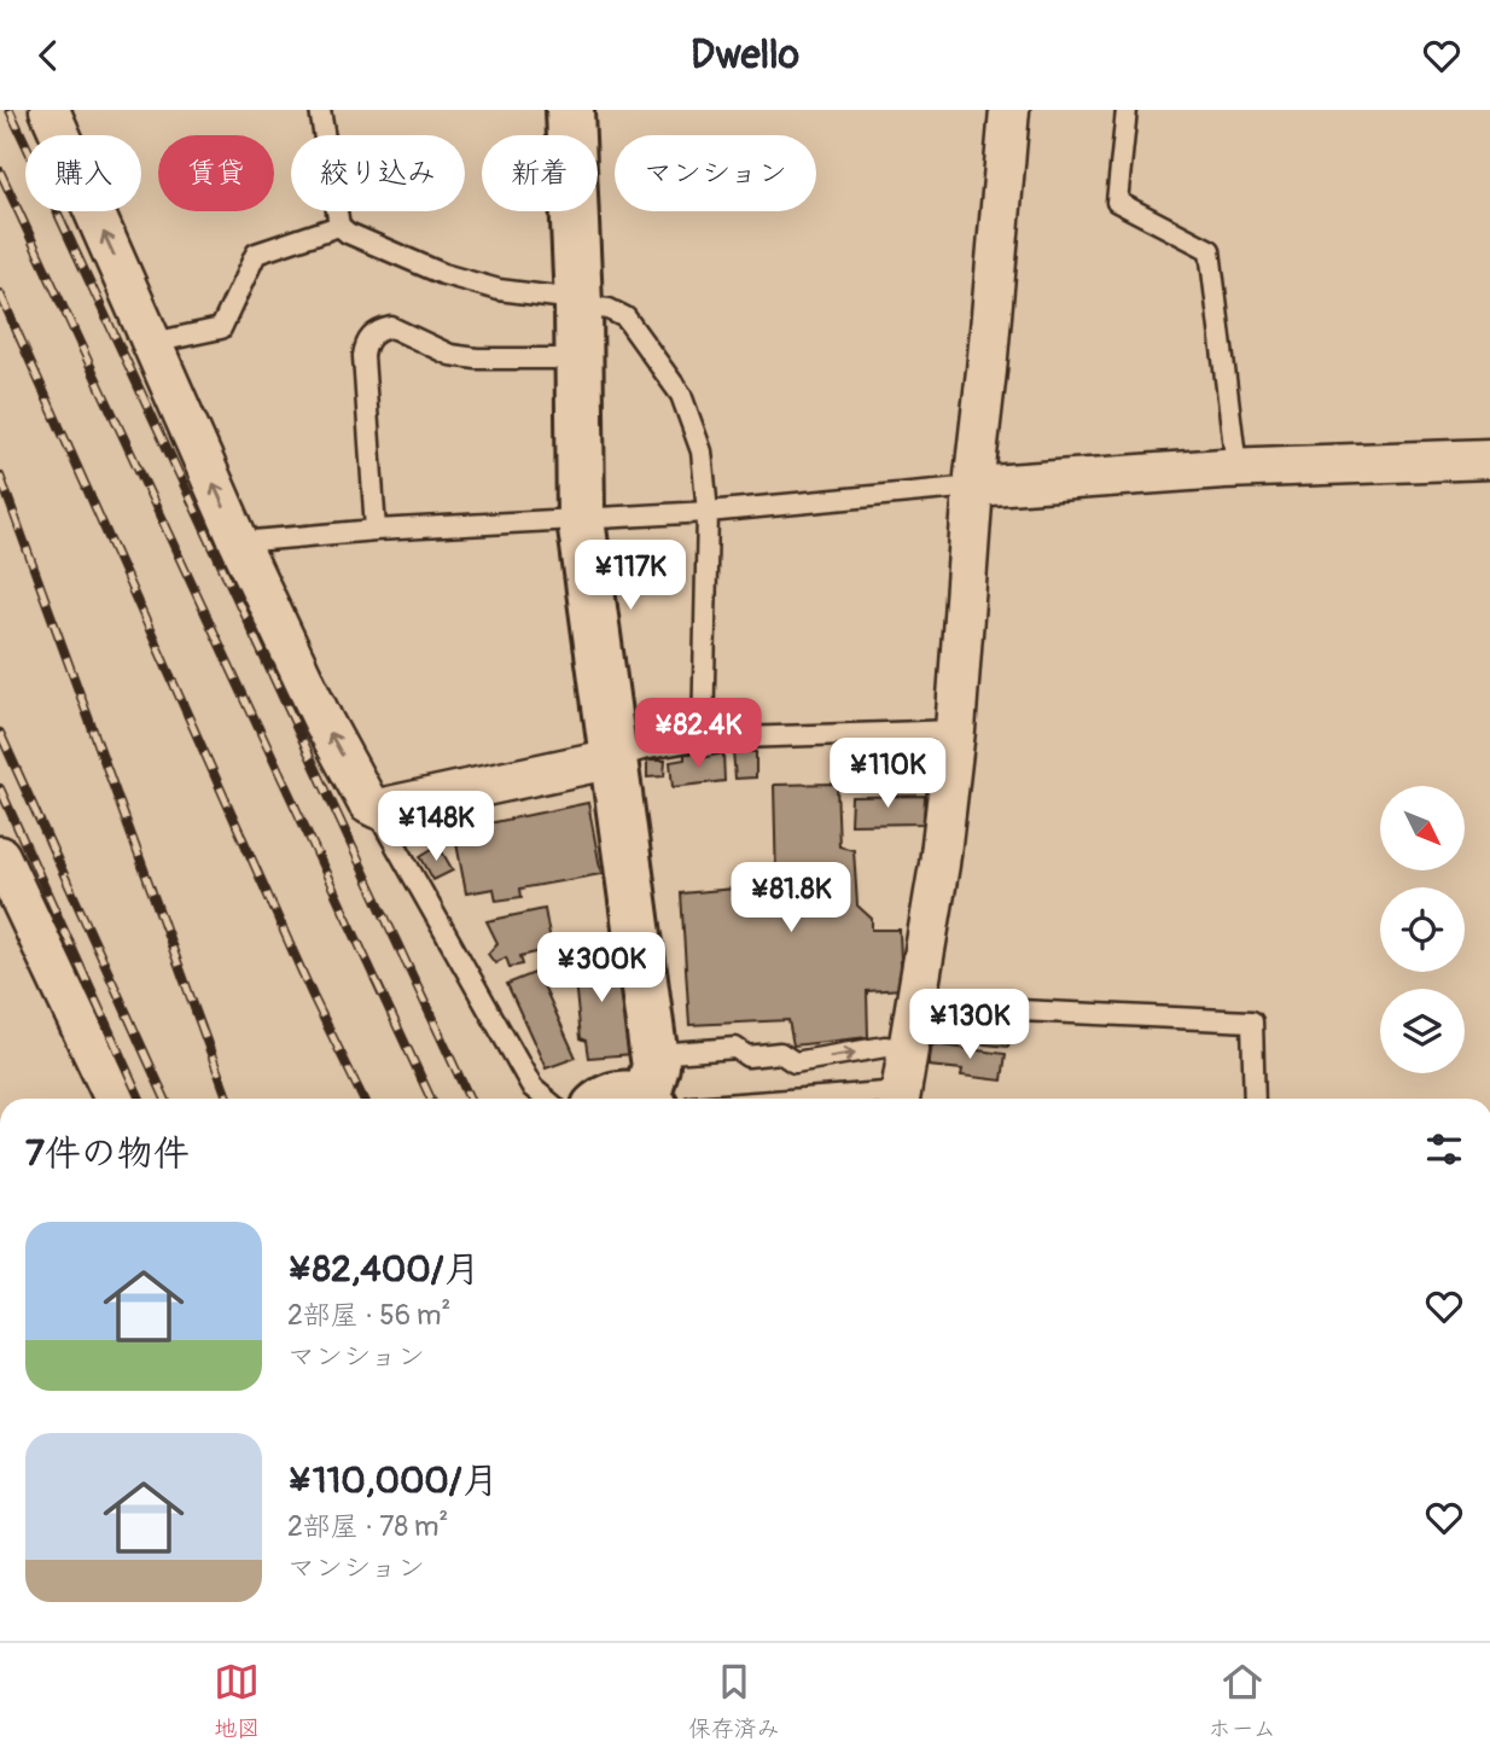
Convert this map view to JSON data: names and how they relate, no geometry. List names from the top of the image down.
{
  "north": "bottom right",
  "page": {
    "header": "Dwello",
    "chip": [
      "購入",
      "賃貸",
      "絞り込み",
      "新着",
      "マンション"
    ],
    "price": [
      "¥117K",
      "¥82.4K",
      "¥110K",
      "¥148K",
      "¥81.8K",
      "¥300K",
      "¥130K"
    ],
    "heading": "7件の物件",
    "list": [
      {
        "name": "¥82,400/月",
        "note": "2部屋 · 56 m² · マンション"
      },
      {
        "name": "¥110,000/月",
        "note": "2部屋 · 78 m² · マンション"
      }
    ],
    "tabs": ["地図", "保存済み", "ホーム"]
  }
}
